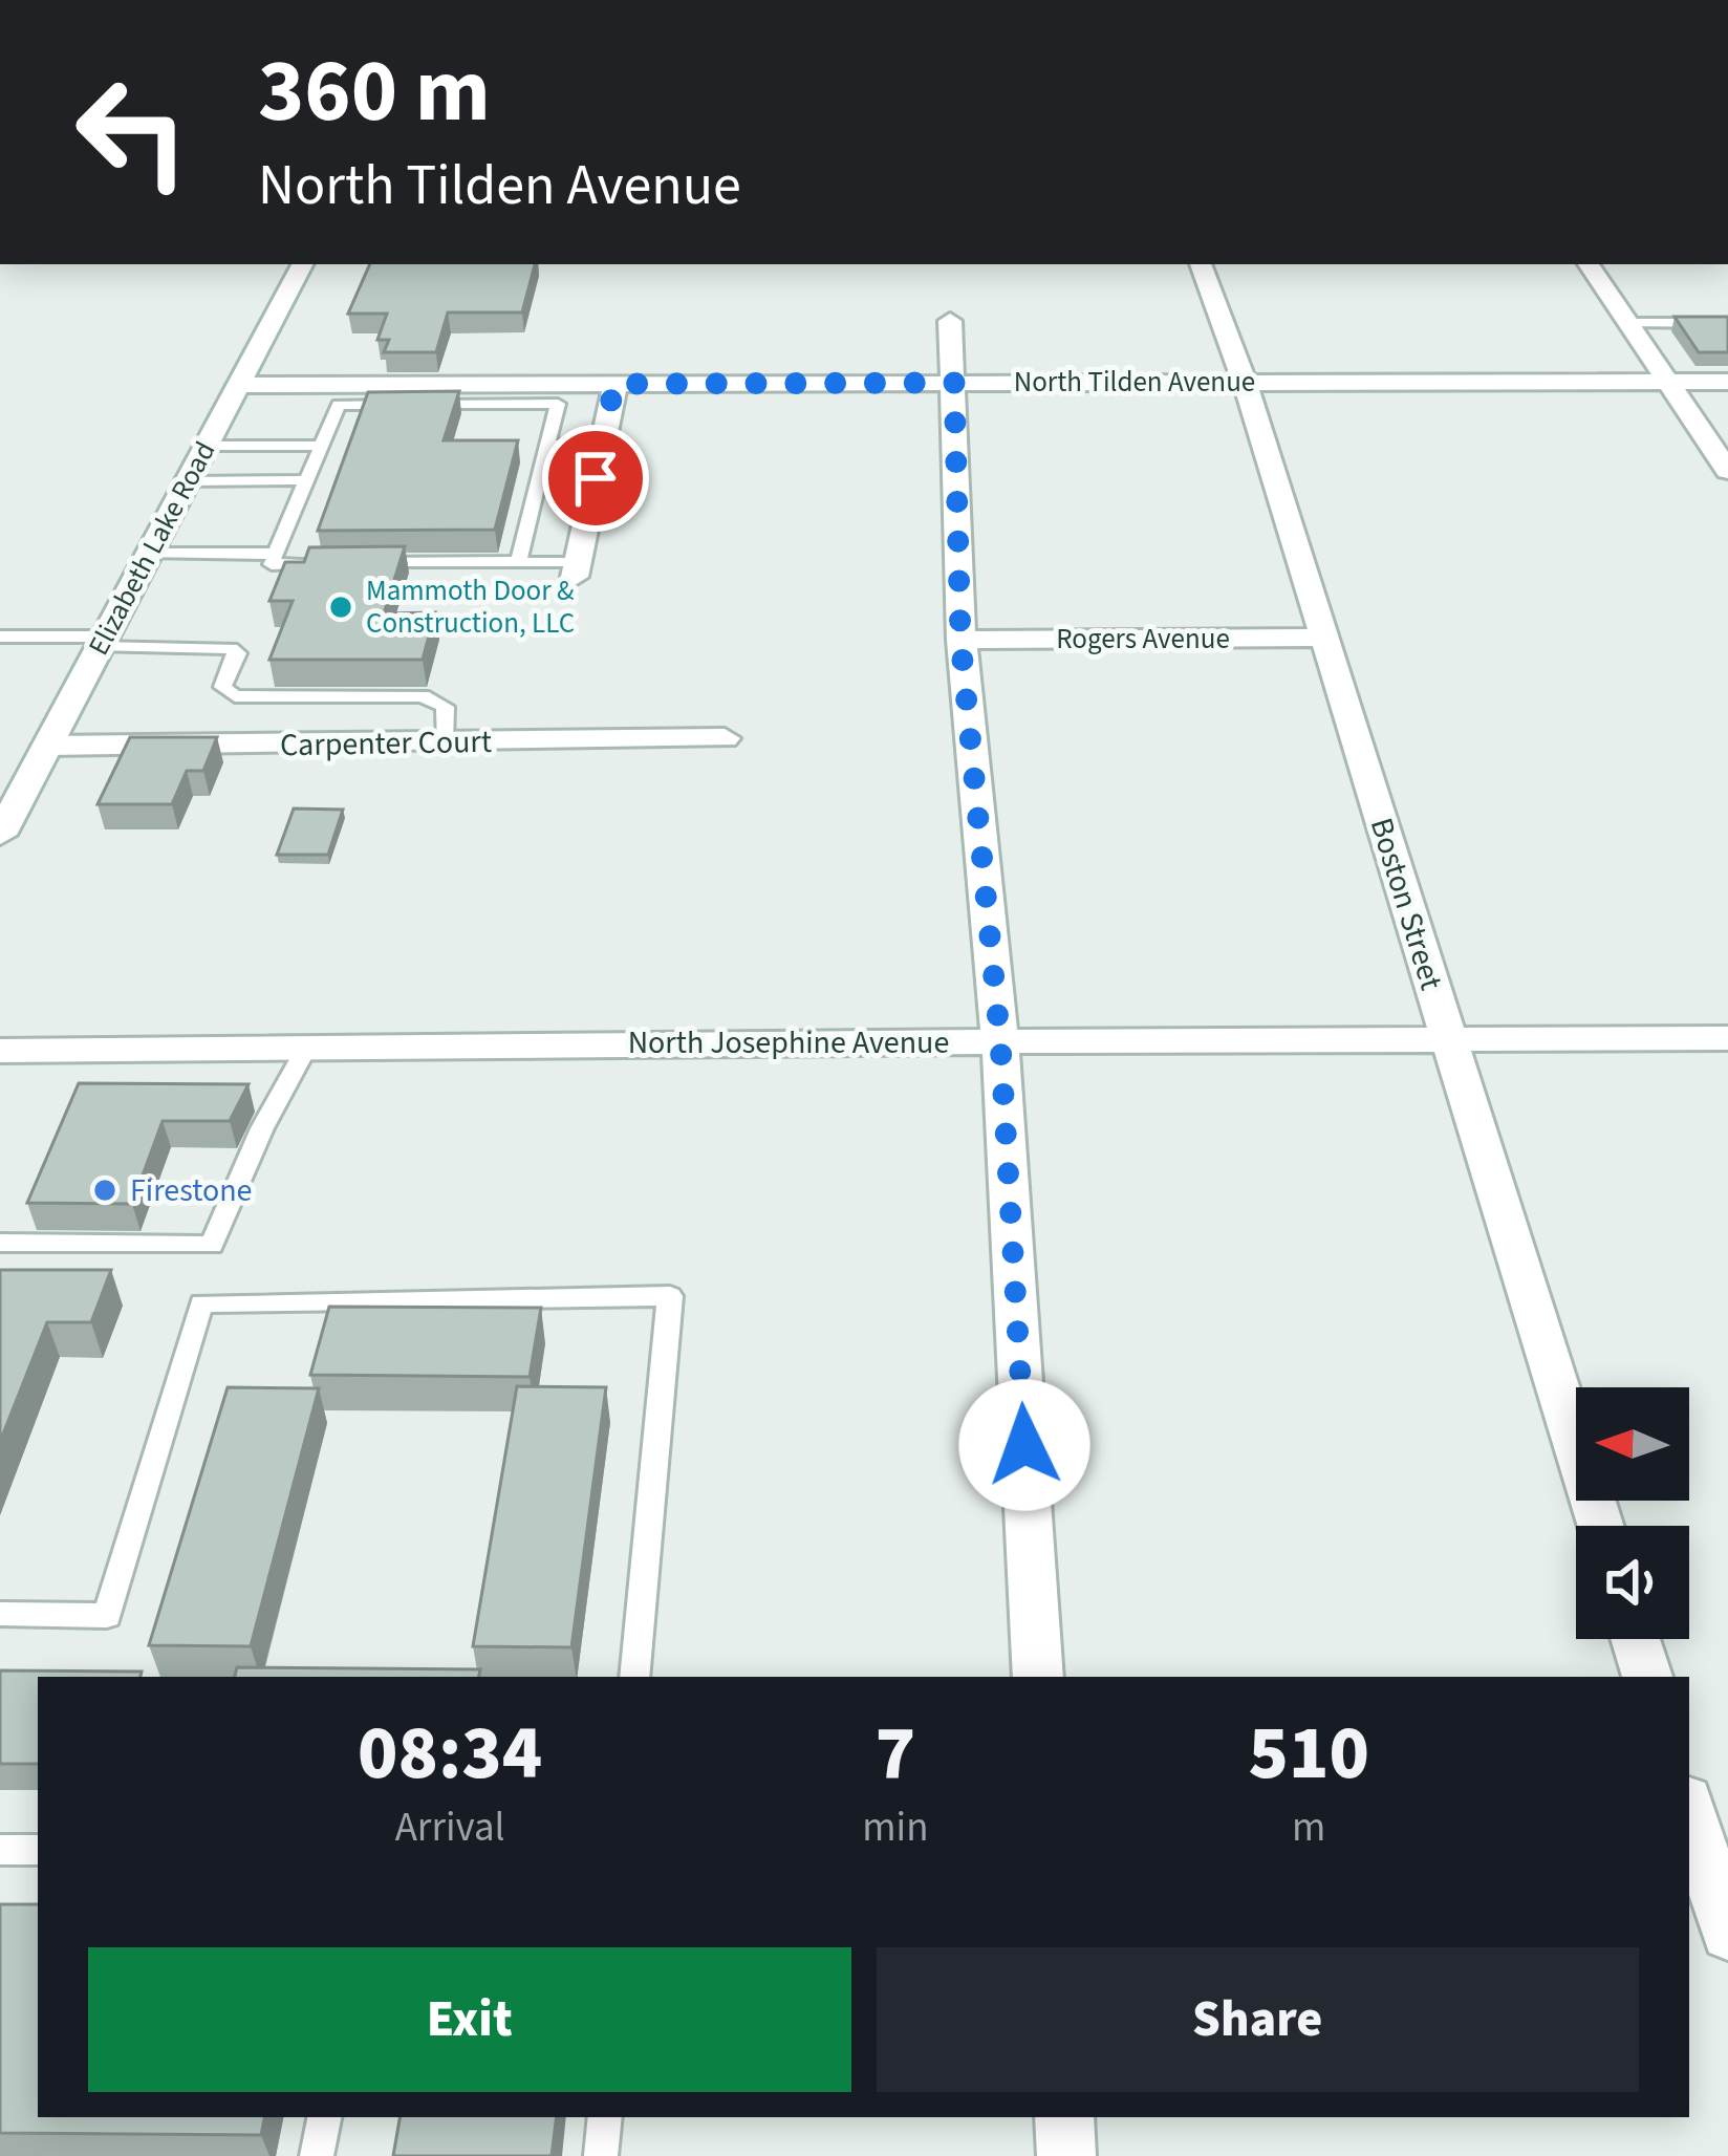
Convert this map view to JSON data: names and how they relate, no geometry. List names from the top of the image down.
{
  "streets": {
    "street": [
      "North Tilden Avenue",
      "Elizabeth Lake Road",
      "Rogers Avenue",
      "Carpenter Court",
      "Boston Street",
      "North Josephine Avenue"
    ]
  },
  "crossings": [
    ["North Tilden Avenue", "Elizabeth Lake Road"],
    ["North Tilden Avenue", "Boston Street"],
    ["Elizabeth Lake Road", "Carpenter Court"],
    ["Rogers Avenue", "Boston Street"],
    ["Boston Street", "North Josephine Avenue"]
  ],
  "places": ["Mammoth Door & Construction, LLC", "Firestone"],
  "north": "left",
  "page": {
    "turn": ["360 m", "North Tilden Avenue"],
    "eta": [
      "08:34",
      "Arrival",
      "7",
      "min",
      "510",
      "m"
    ],
    "buttons": ["Exit", "Share"]
  }
}
